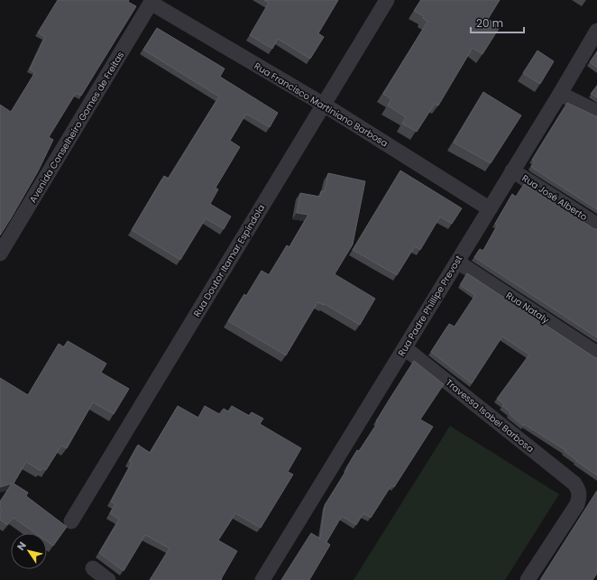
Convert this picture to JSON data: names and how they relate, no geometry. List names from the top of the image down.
{
  "streets": {
    "street": [
      "Rua Francisco Martiniano Barbosa",
      "Avenida Conselheiro Gomes de Freitas",
      "Rua José Alberto",
      "Rua Doutor Itamar Espíndola",
      "Rua Padre Phillipe Prevost",
      "Rua Nataly",
      "Travessa Isabel Barbosa"
    ]
  },
  "crossings": [
    ["Rua Francisco Martiniano Barbosa", "Avenida Conselheiro Gomes de Freitas"],
    ["Rua Francisco Martiniano Barbosa", "Rua Doutor Itamar Espíndola"],
    ["Rua Francisco Martiniano Barbosa", "Rua Padre Phillipe Prevost"],
    ["Rua José Alberto", "Rua Padre Phillipe Prevost"],
    ["Rua Padre Phillipe Prevost", "Rua Nataly"],
    ["Rua Padre Phillipe Prevost", "Travessa Isabel Barbosa"]
  ],
  "scale_bar": "20 m",
  "north": "top left"
}
